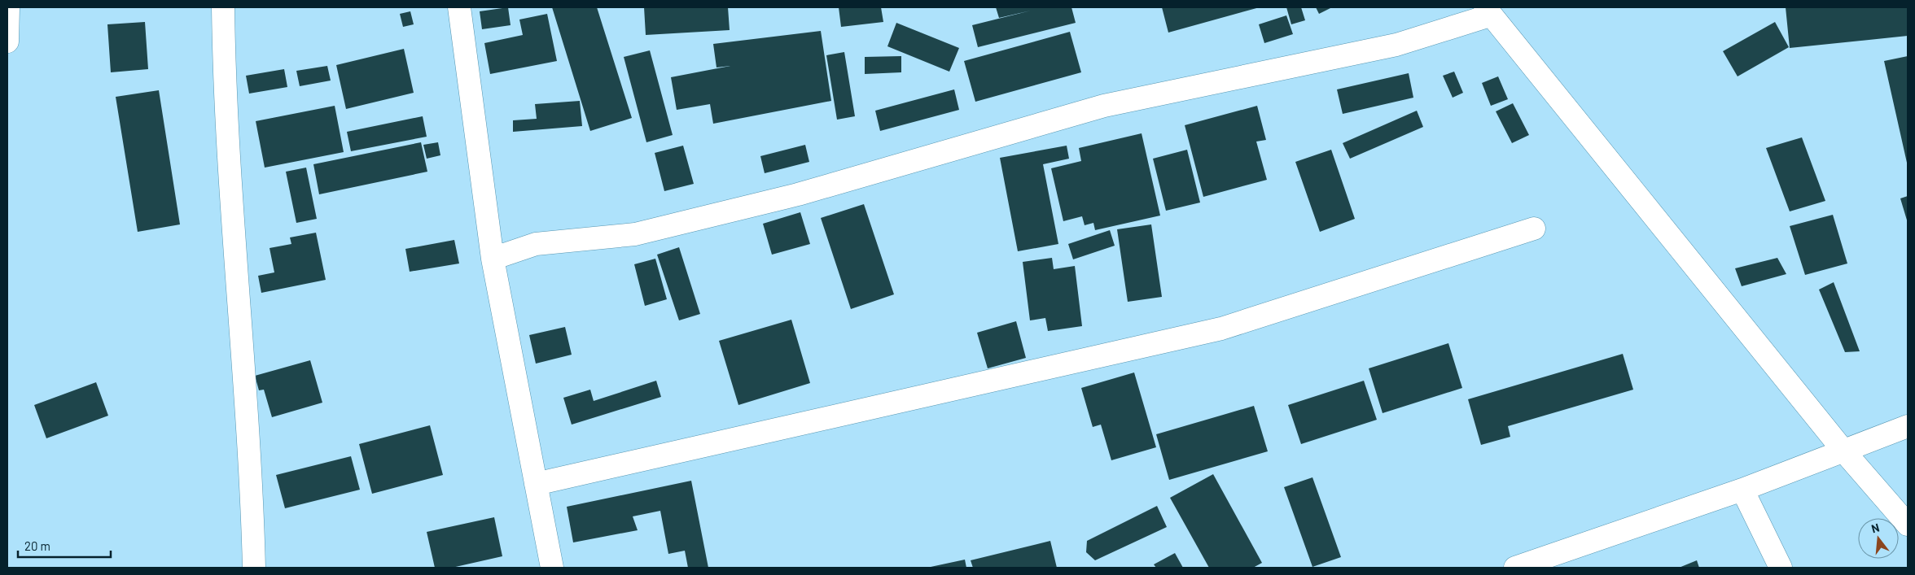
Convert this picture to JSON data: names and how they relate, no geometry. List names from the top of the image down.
{
  "scale_bar": "20 m",
  "north": "top"
}
